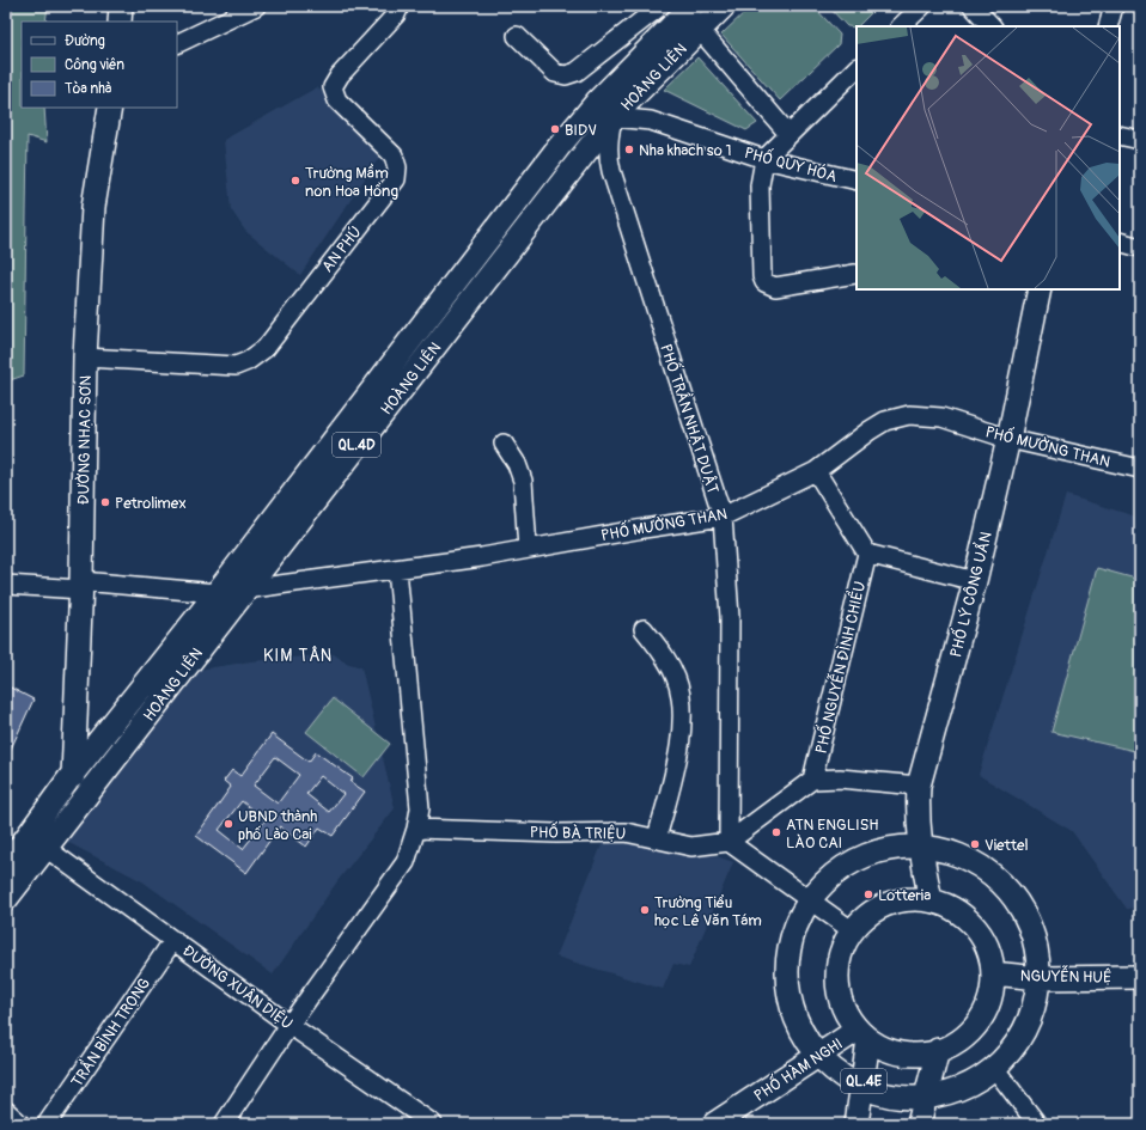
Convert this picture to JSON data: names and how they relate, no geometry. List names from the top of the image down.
{
  "streets": {
    "main road": [
      "HOÀNG LIÊN",
      "ĐƯỜNG NHẠC SƠN",
      "QL.4D",
      "PHỐ LÝ CÔNG UẨN",
      "NGUYỄN HUỆ",
      "PHỐ HÀM NGHI",
      "QL.4E"
    ],
    "street": [
      "PHỐ QUY HÓA",
      "AN PHÚ",
      "PHỐ TRẦN NHẬT DUẬT",
      "PHỐ MƯỜNG THAN",
      "PHỐ NGUYỄN ĐÌNH CHIỂU",
      "PHỐ BÀ TRIỆU",
      "ĐƯỜNG XUÂN DIỆU",
      "TRẦN BÌNH TRỌNG"
    ]
  },
  "crossings": [
    ["HOÀNG LIÊN", "PHỐ QUY HÓA"],
    ["HOÀNG LIÊN", "PHỐ TRẦN NHẬT DUẬT"],
    ["HOÀNG LIÊN", "ĐƯỜNG NHẠC SƠN"],
    ["HOÀNG LIÊN", "PHỐ MƯỜNG THAN"],
    ["HOÀNG LIÊN", "ĐƯỜNG XUÂN DIỆU"],
    ["PHỐ QUY HÓA", "PHỐ TRẦN NHẬT DUẬT"],
    ["AN PHÚ", "ĐƯỜNG NHẠC SƠN"],
    ["PHỐ TRẦN NHẬT DUẬT", "PHỐ MƯỜNG THAN"],
    ["PHỐ TRẦN NHẬT DUẬT", "PHỐ BÀ TRIỆU"],
    ["PHỐ MƯỜNG THAN", "PHỐ LÝ CÔNG UẨN"],
    ["PHỐ LÝ CÔNG UẨN", "NGUYỄN HUỆ"],
    ["PHỐ LÝ CÔNG UẨN", "PHỐ HÀM NGHI"],
    ["PHỐ LÝ CÔNG UẨN", "QL.4E"],
    ["NGUYỄN HUỆ", "PHỐ HÀM NGHI"],
    ["NGUYỄN HUỆ", "QL.4E"],
    ["ĐƯỜNG XUÂN DIỆU", "TRẦN BÌNH TRỌNG"],
    ["PHỐ HÀM NGHI", "QL.4E"]
  ],
  "districts": ["KIM TÂN"],
  "places": [
    "BIDV",
    "Nha khach so 1",
    "Trường Mầm non Hoa Hồng",
    "Petrolimex",
    "UBND thành phố Lào Cai",
    "ATN ENGLISH LÀO CAI",
    "Viettel",
    "Lotteria",
    "Trường Tiểu học Lê Văn Tám"
  ],
  "legend": ["Đường", "Công viên", "Tòa nhà"]
}
